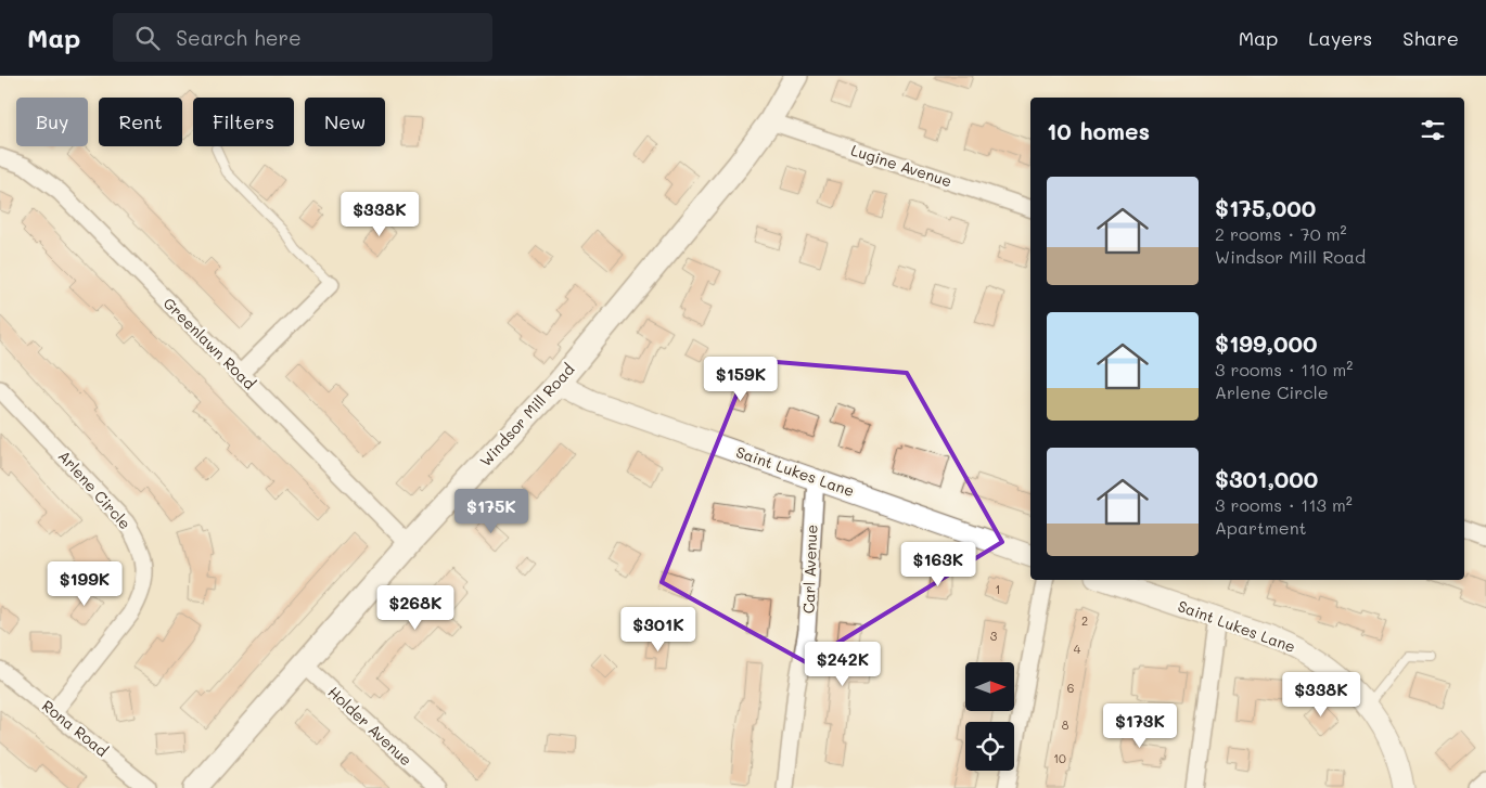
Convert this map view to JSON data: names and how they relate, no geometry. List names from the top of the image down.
{
  "streets": {
    "main road": ["Windsor Mill Road"],
    "street": [
      "Lugine Avenue",
      "Greenlawn Road",
      "Saint Lukes Lane",
      "Arlene Circle",
      "Carl Avenue",
      "Holder Avenue",
      "Rona Road"
    ]
  },
  "crossings": [
    ["Lugine Avenue", "Windsor Mill Road"],
    ["Greenlawn Road", "Windsor Mill Road"],
    ["Windsor Mill Road", "Saint Lukes Lane"],
    ["Windsor Mill Road", "Holder Avenue"],
    ["Saint Lukes Lane", "Carl Avenue"],
    ["Arlene Circle", "Rona Road"]
  ],
  "house_numbers": [
    "1",
    "2",
    "3",
    "4",
    "6",
    "8",
    "10"
  ],
  "north": "right",
  "page": {
    "header": "Map",
    "search": "Search here",
    "nav": ["Map", "Layers", "Share"],
    "chip": [
      "Buy",
      "Rent",
      "Filters",
      "New"
    ],
    "heading": "10 homes",
    "list": [
      {
        "name": "$175,000",
        "note": "2 rooms · 70 m² · Windsor Mill Road"
      },
      {
        "name": "$199,000",
        "note": "3 rooms · 110 m² · Arlene Circle"
      },
      {
        "name": "$301,000",
        "note": "3 rooms · 113 m² · Apartment"
      }
    ],
    "price": [
      "$338K",
      "$159K",
      "$175K",
      "$163K",
      "$199K",
      "$268K",
      "$301K",
      "$242K",
      "$338K",
      "$173K"
    ]
  }
}
